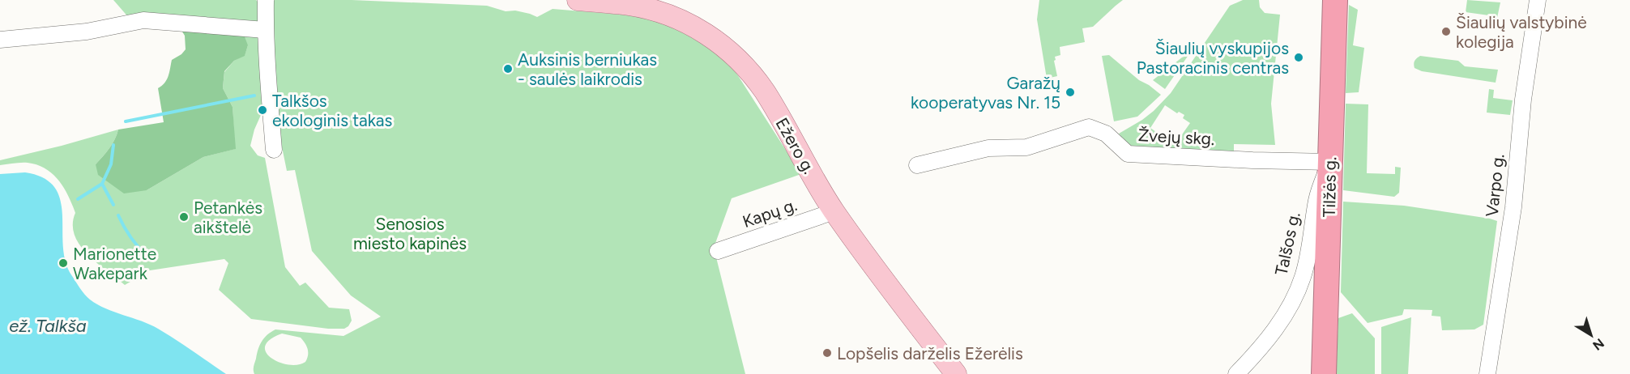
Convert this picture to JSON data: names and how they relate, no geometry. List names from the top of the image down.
{
  "streets": {
    "highway": ["Tilžės g."],
    "main road": ["Ežero g."],
    "street": [
      "Žvejų skg.",
      "Varpo g.",
      "Kapų g.",
      "Talšos g."
    ]
  },
  "crossings": [
    ["Žvejų skg.", "Tilžės g."],
    ["Žvejų skg.", "Talšos g."],
    ["Ežero g.", "Kapų g."],
    ["Tilžės g.", "Talšos g."]
  ],
  "water": ["ež. Talkša"],
  "parks": ["Senosios miesto kapinės"],
  "places": [
    "Šiaulių valstybinė kolegija",
    "Šiaulių vyskupijos Pastoracinis centras",
    "Auksinis berniukas - saulės laikrodis",
    "Garažų kooperatyvas Nr. 15",
    "Talkšos ekologinis takas",
    "Petankės aikštelė",
    "Marionette Wakepark",
    "Lopšelis darželis Ežerėlis"
  ],
  "north": "bottom right"
}
